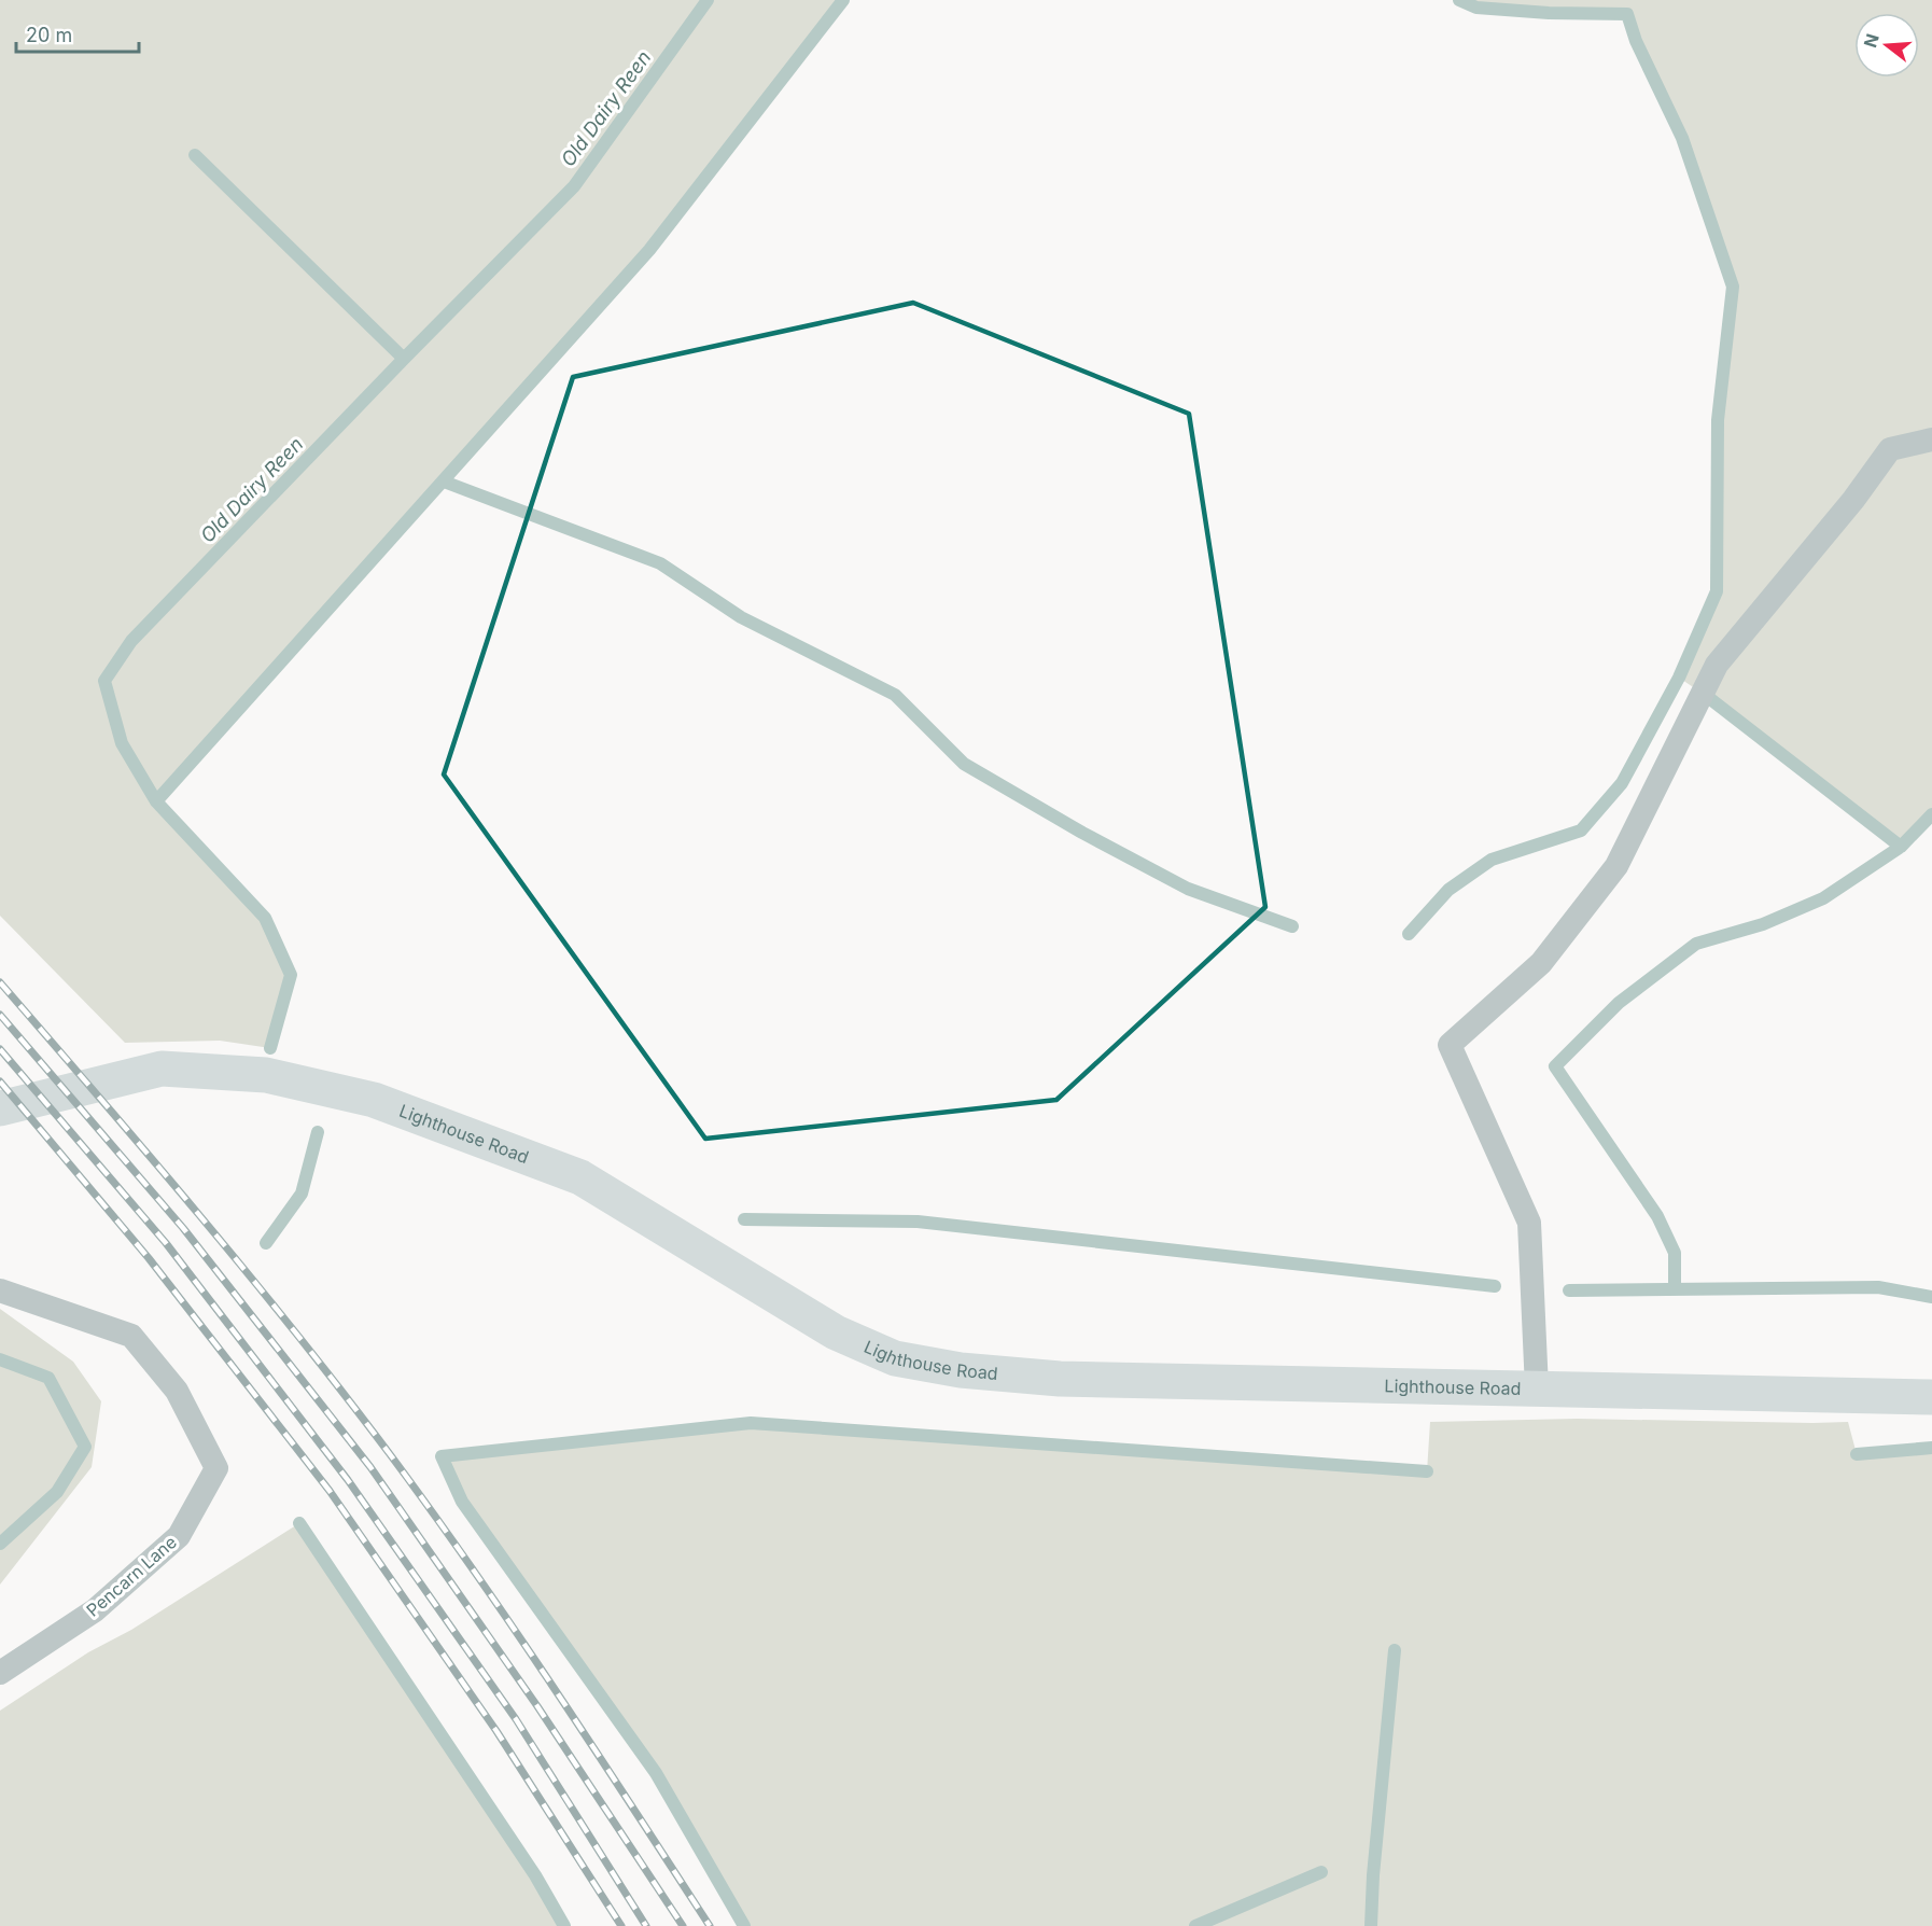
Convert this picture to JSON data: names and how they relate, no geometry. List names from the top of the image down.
{
  "streets": {
    "main road": ["Lighthouse Road"],
    "lane": ["Pencarn Lane"]
  },
  "water": ["Old Dairy Reen"],
  "scale_bar": "20 m",
  "north": "left"
}
